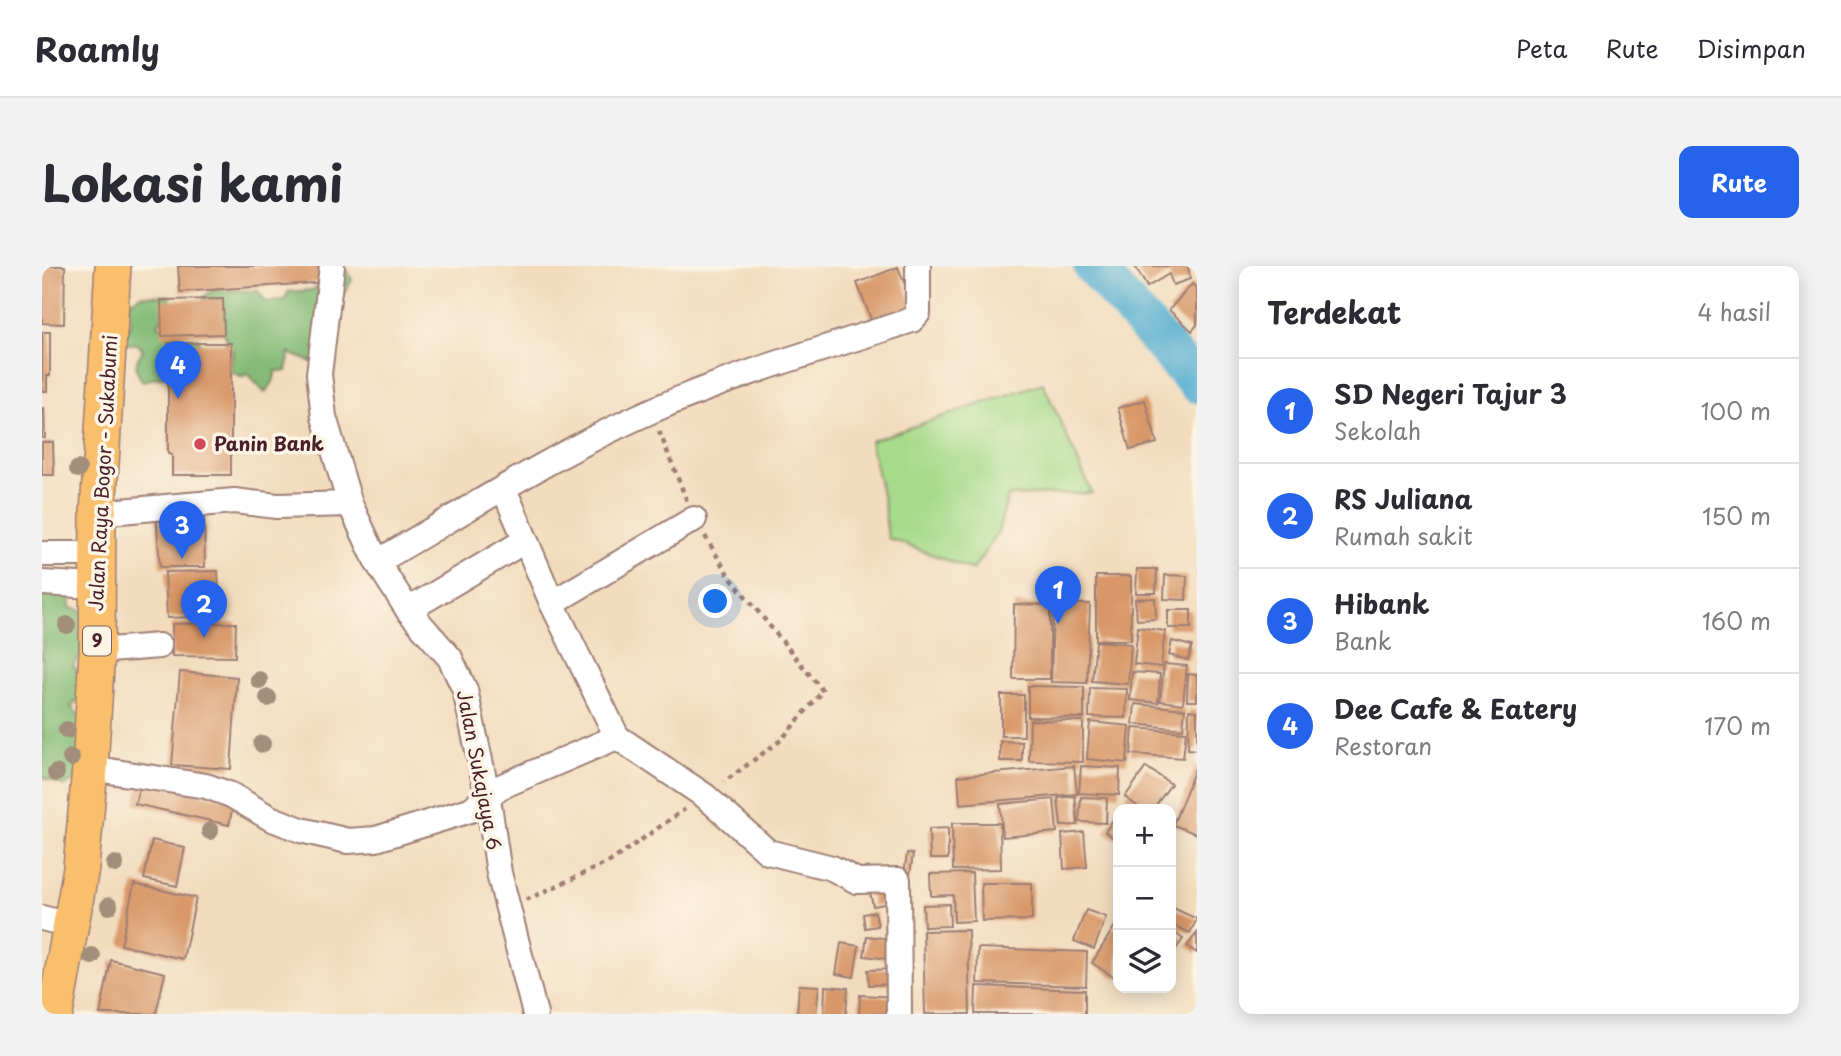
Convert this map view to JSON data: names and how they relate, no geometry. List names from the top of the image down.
{
  "streets": {
    "highway": ["Jalan Raya Bogor - Sukabumi", "9"],
    "street": ["Jalan Sukajaya 6"]
  },
  "places": ["Panin Bank"],
  "page": {
    "header": "Roamly",
    "nav": ["Peta", "Rute", "Disimpan"],
    "title": "Lokasi kami",
    "buttons": "Rute",
    "heading": ["Terdekat", "4 hasil"],
    "pins": [
      "4",
      "3",
      "1",
      "2"
    ],
    "list": [
      {
        "mark": "1",
        "name": "SD Negeri Tajur 3",
        "note": "Sekolah",
        "value": "100 m"
      },
      {
        "mark": "2",
        "name": "RS Juliana",
        "note": "Rumah sakit",
        "value": "150 m"
      },
      {
        "mark": "3",
        "name": "Hibank",
        "note": "Bank",
        "value": "160 m"
      },
      {
        "mark": "4",
        "name": "Dee Cafe & Eatery",
        "note": "Restoran",
        "value": "170 m"
      }
    ],
    "map_buttons": ["+", "−"]
  }
}
